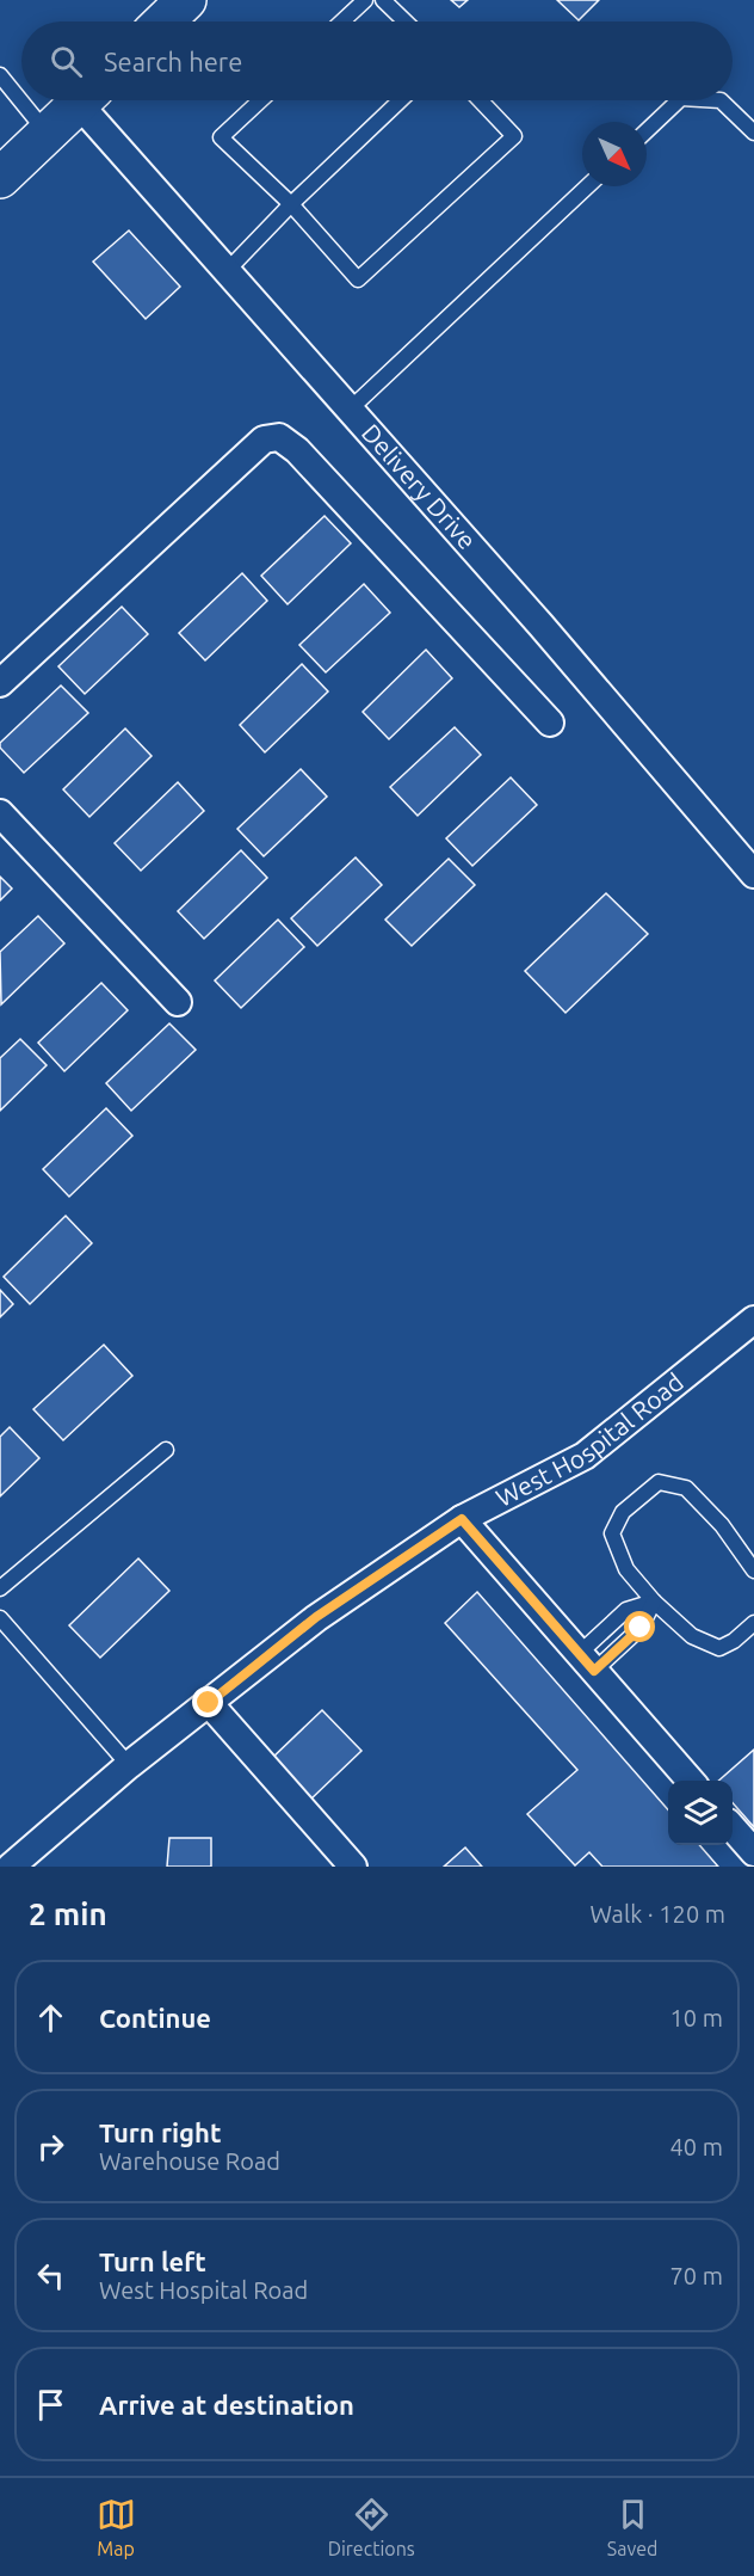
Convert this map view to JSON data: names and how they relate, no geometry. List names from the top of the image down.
{
  "streets": {
    "street": ["Delivery Drive", "West Hospital Road"]
  },
  "north": "bottom right",
  "page": {
    "search": "Search here",
    "heading": ["2 min", "Walk · 120 m"],
    "list": [
      ["Continue", "10 m"],
      ["Turn right", "Warehouse Road", "40 m"],
      ["Turn left", "West Hospital Road", "70 m"],
      "Arrive at destination"
    ],
    "nav": ["Map", "Directions", "Saved"]
  }
}
